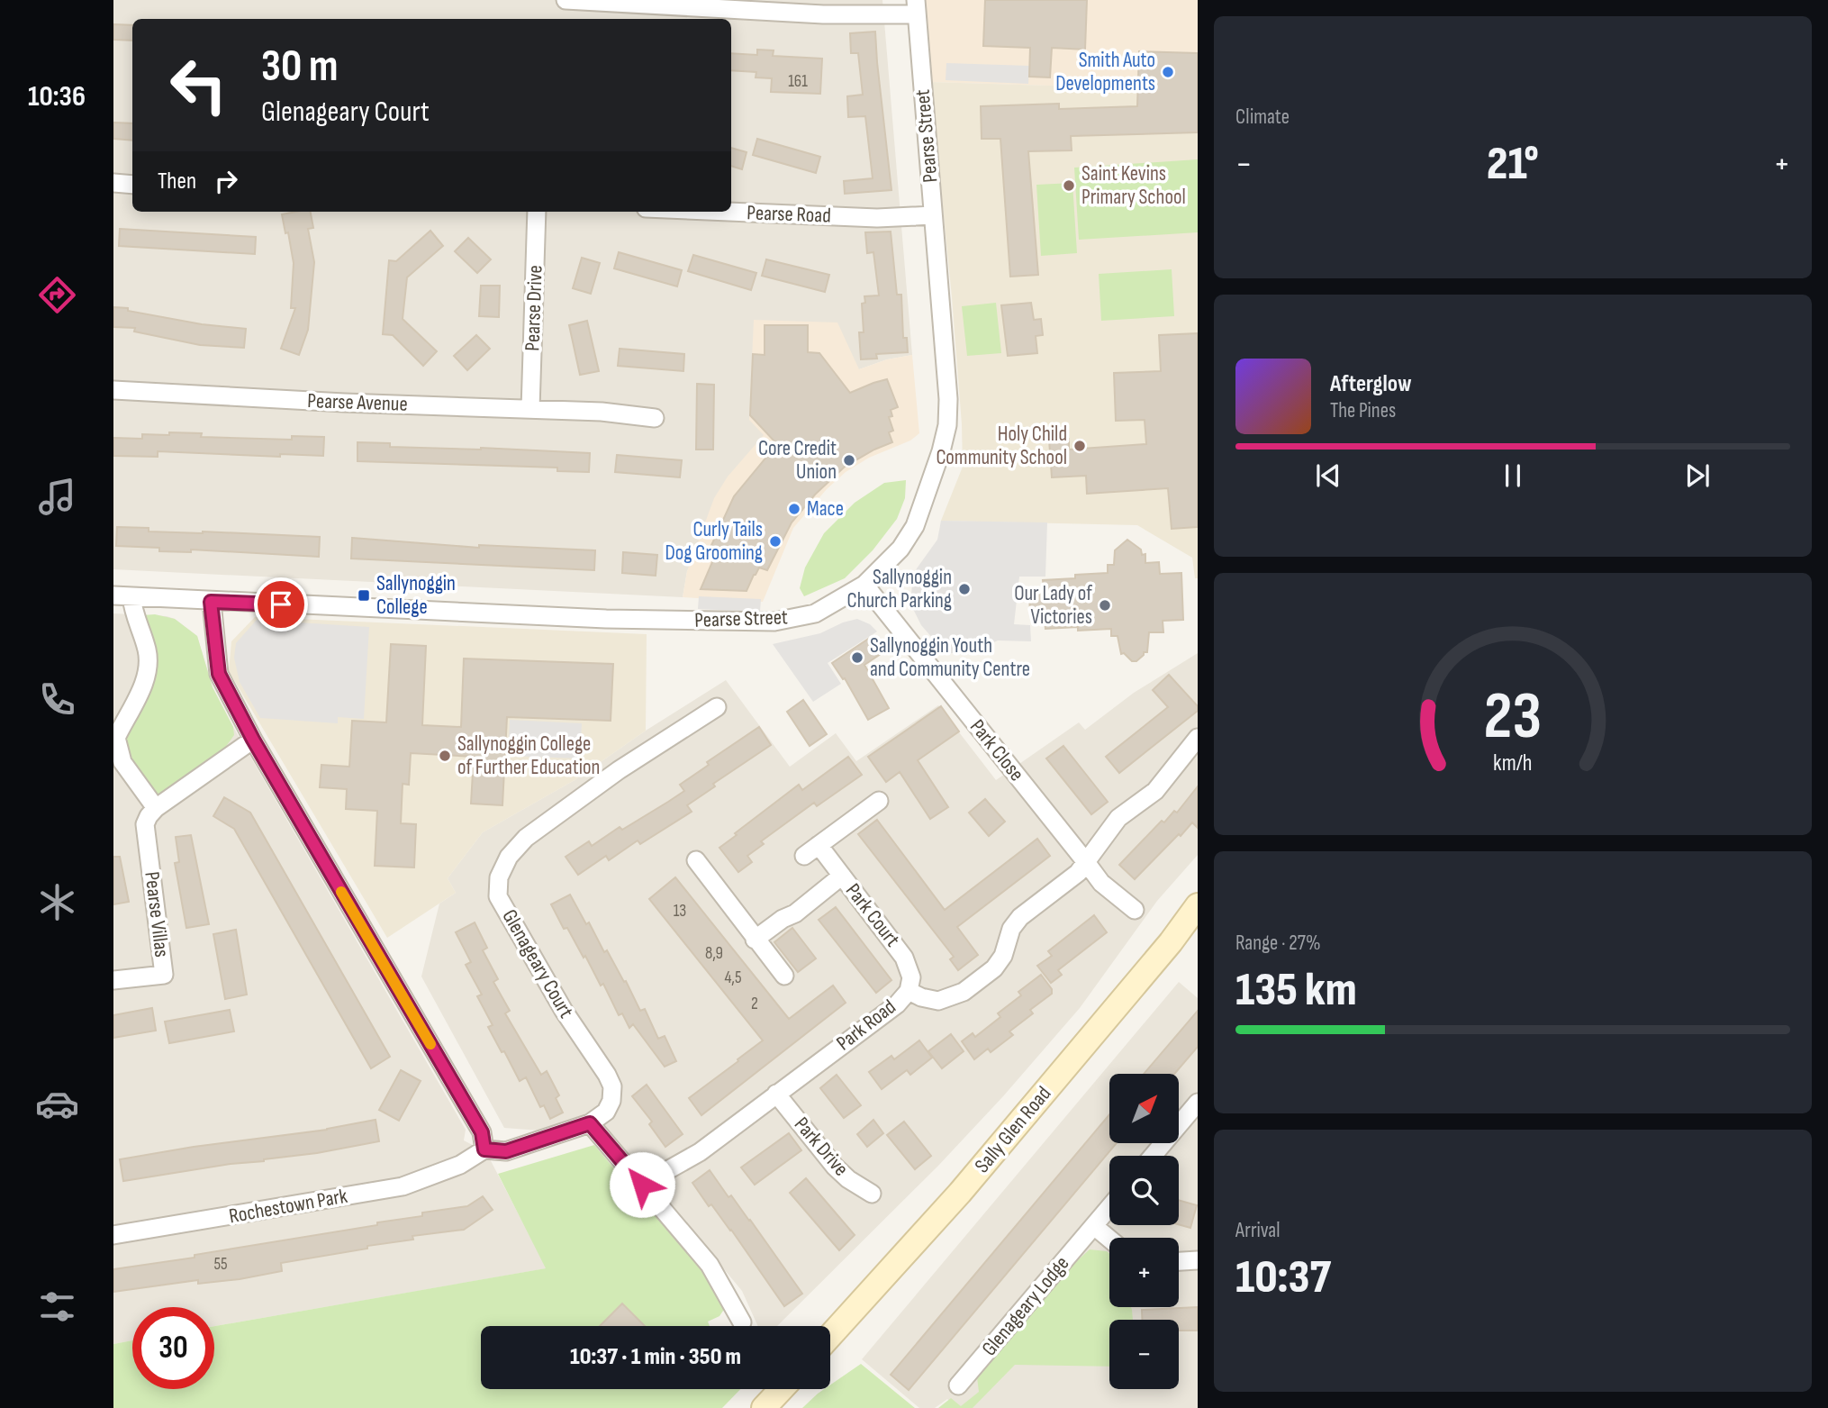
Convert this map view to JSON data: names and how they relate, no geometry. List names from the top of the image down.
{
  "streets": {
    "main road": ["Sally Glen Road"],
    "street": [
      "Pearse Street",
      "Pearse Road",
      "Pearse Drive",
      "Pearse Avenue",
      "Park Close",
      "Pearse Villas",
      "Park Court",
      "Glenageary Court",
      "Park Road",
      "Park Drive",
      "Rochestown Park",
      "Glenageary Lodge"
    ]
  },
  "crossings": [
    ["Pearse Street", "Pearse Road"],
    ["Pearse Street", "Park Close"],
    ["Pearse Drive", "Pearse Avenue"],
    ["Park Close", "Park Road"],
    ["Park Court", "Park Road"],
    ["Glenageary Court", "Rochestown Park"],
    ["Park Road", "Park Drive"]
  ],
  "places": {
    "other": [
      "Smith Auto Developments",
      "Saint Kevins Primary School",
      "Holy Child Community School",
      "Core Credit Union",
      "Mace",
      "Curly Tails Dog Grooming",
      "Sallynoggin Church Parking",
      "Our Lady of Victories",
      "Sallynoggin Youth and Community Centre",
      "Sallynoggin College of Further Education"
    ],
    "transit": ["Sallynoggin College"]
  },
  "house_numbers": [
    "161",
    "13",
    "8,9",
    "4,5",
    "2",
    "55"
  ],
  "north": "top right",
  "page": {
    "tabs": "10:36",
    "tile": [
      "Climate",
      ["Range · 27%", "135 km"],
      ["Arrival", "10:37"]
    ],
    "turn": ["30 m", "Glenageary Court"],
    "heat": ["−", "21°", "+"],
    "then": "Then",
    "song": ["Afterglow", "The Pines"],
    "map_buttons": ["+", "−"],
    "limit": "30",
    "trip": "10:37 · 1 min · 350 m",
    "gauge": ["23", "km/h"]
  }
}
